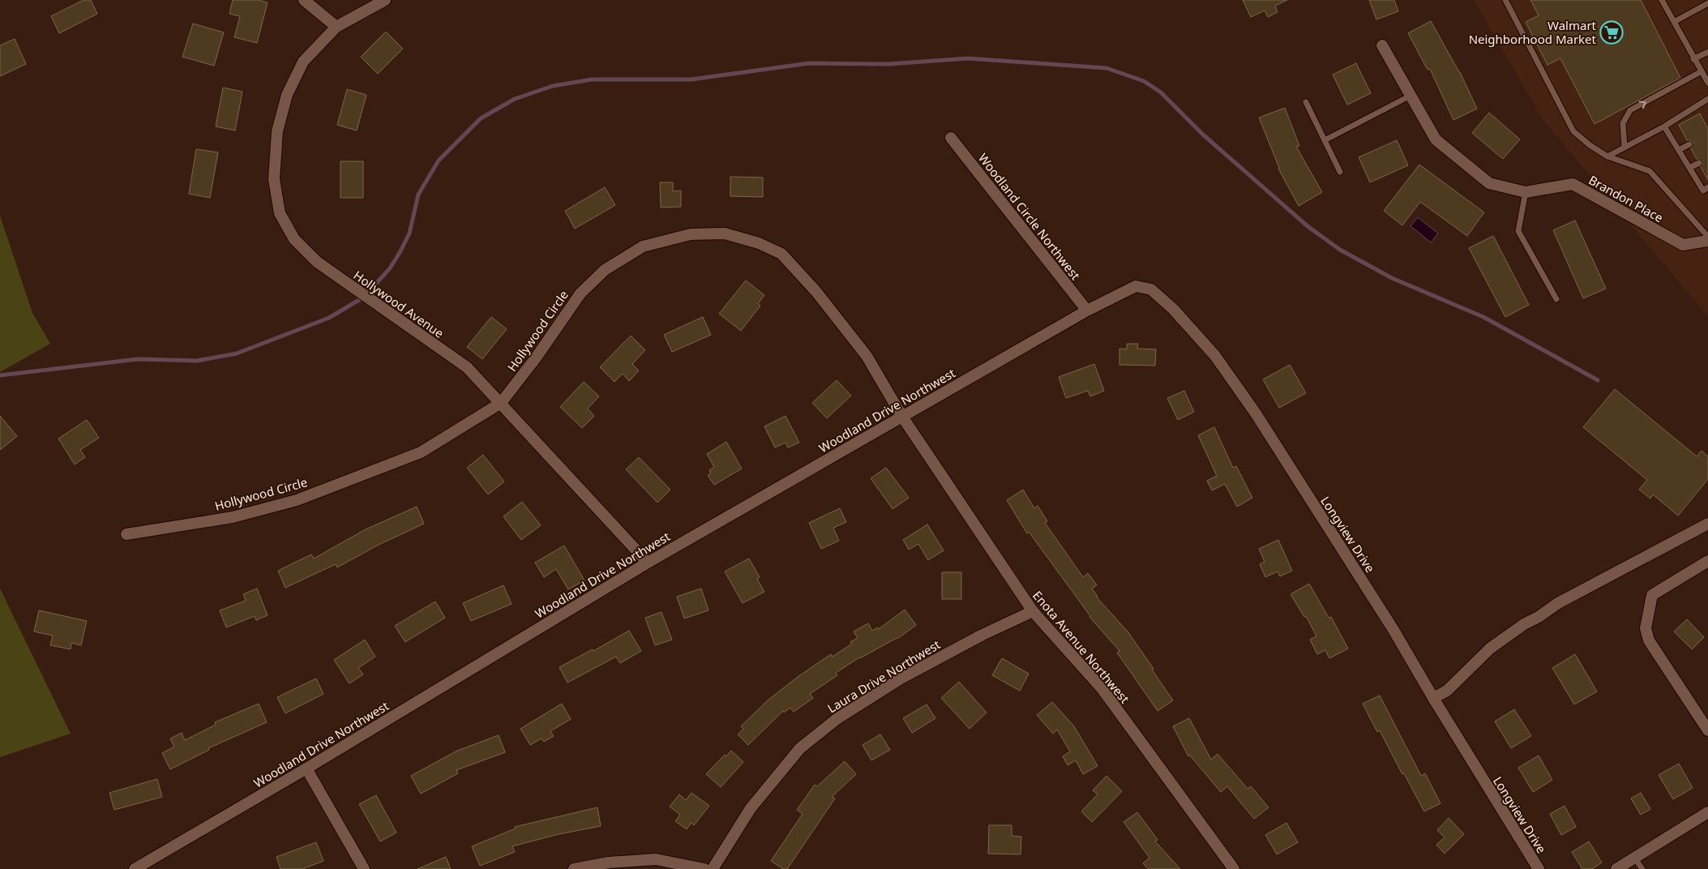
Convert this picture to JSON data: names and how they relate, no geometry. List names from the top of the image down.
{
  "streets": {
    "street": [
      "Brandon Place",
      "Woodland Circle Northwest",
      "Hollywood Avenue",
      "Hollywood Circle",
      "Woodland Drive Northwest",
      "Longview Drive",
      "Enota Avenue Northwest",
      "Laura Drive Northwest"
    ]
  },
  "crossings": [
    ["Woodland Circle Northwest", "Woodland Drive Northwest"],
    ["Woodland Circle Northwest", "Longview Drive"],
    ["Hollywood Avenue", "Hollywood Circle"],
    ["Hollywood Avenue", "Woodland Drive Northwest"],
    ["Hollywood Circle", "Woodland Drive Northwest"],
    ["Hollywood Circle", "Enota Avenue Northwest"],
    ["Woodland Drive Northwest", "Longview Drive"],
    ["Woodland Drive Northwest", "Enota Avenue Northwest"],
    ["Enota Avenue Northwest", "Laura Drive Northwest"]
  ],
  "places": {
    "supermarket": ["Walmart Neighborhood Market"]
  }
}
